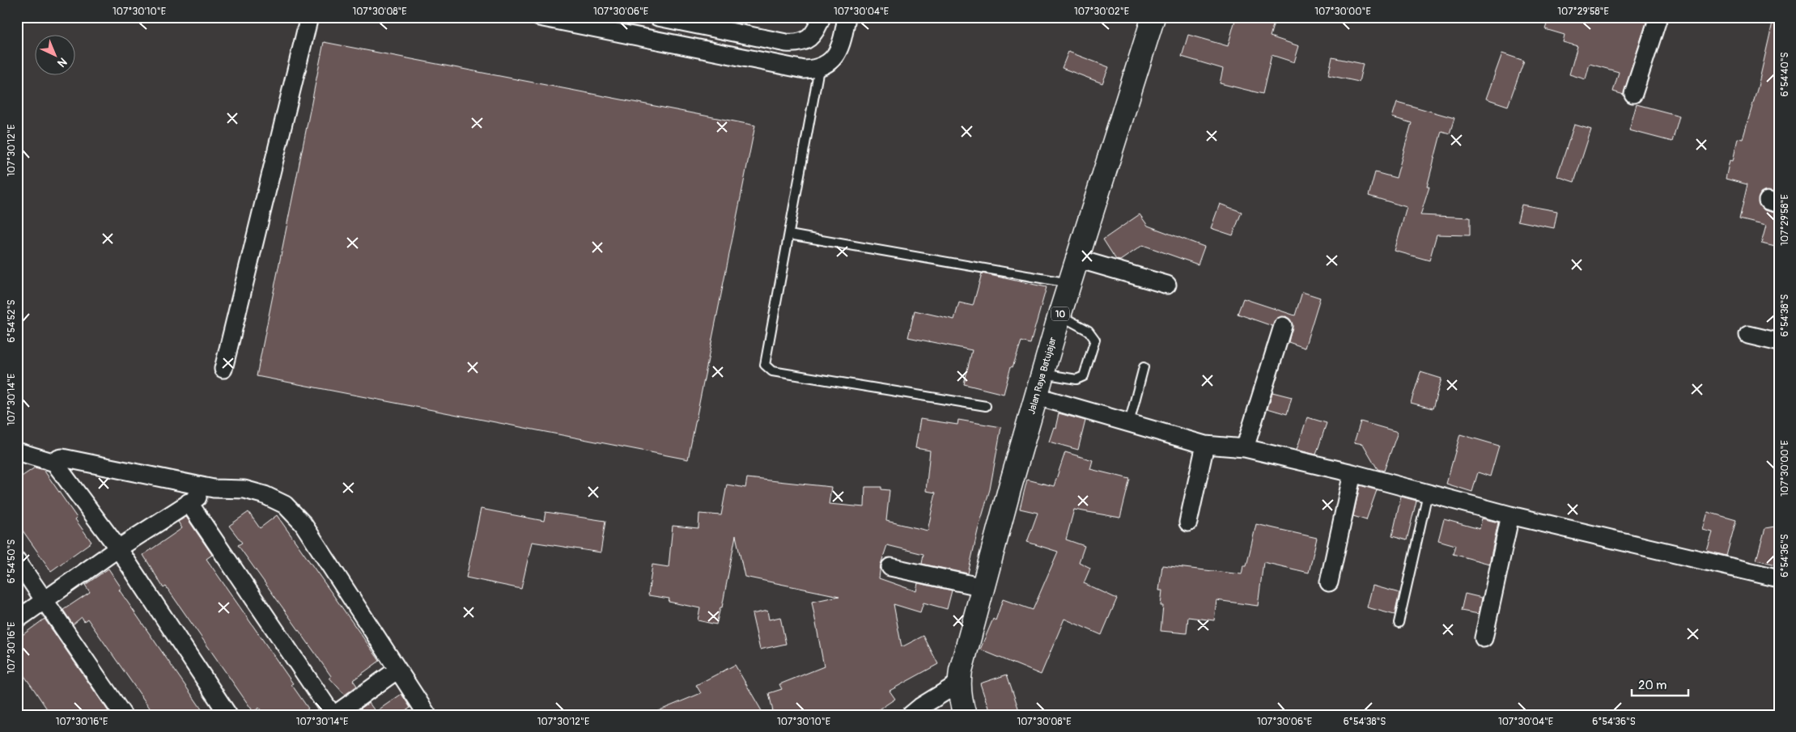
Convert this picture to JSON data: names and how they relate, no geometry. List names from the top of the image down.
{
  "streets": {
    "highway": ["10", "Jalan Raya Batujajar"]
  },
  "scale_bar": "20 m",
  "north": "bottom right",
  "coordinates": [
    "107°30'10\"E",
    "107°30'08\"E",
    "107°30'06\"E",
    "107°30'04\"E",
    "107°30'02\"E",
    "107°30'00\"E",
    "107°29'58\"E",
    "6°54'40\"S",
    "107°30'12\"E",
    "6°54'38\"S",
    "6°54'52\"S",
    "107°30'14\"E",
    "6°54'36\"S",
    "6°54'50\"S",
    "107°30'16\"E"
  ]
}
